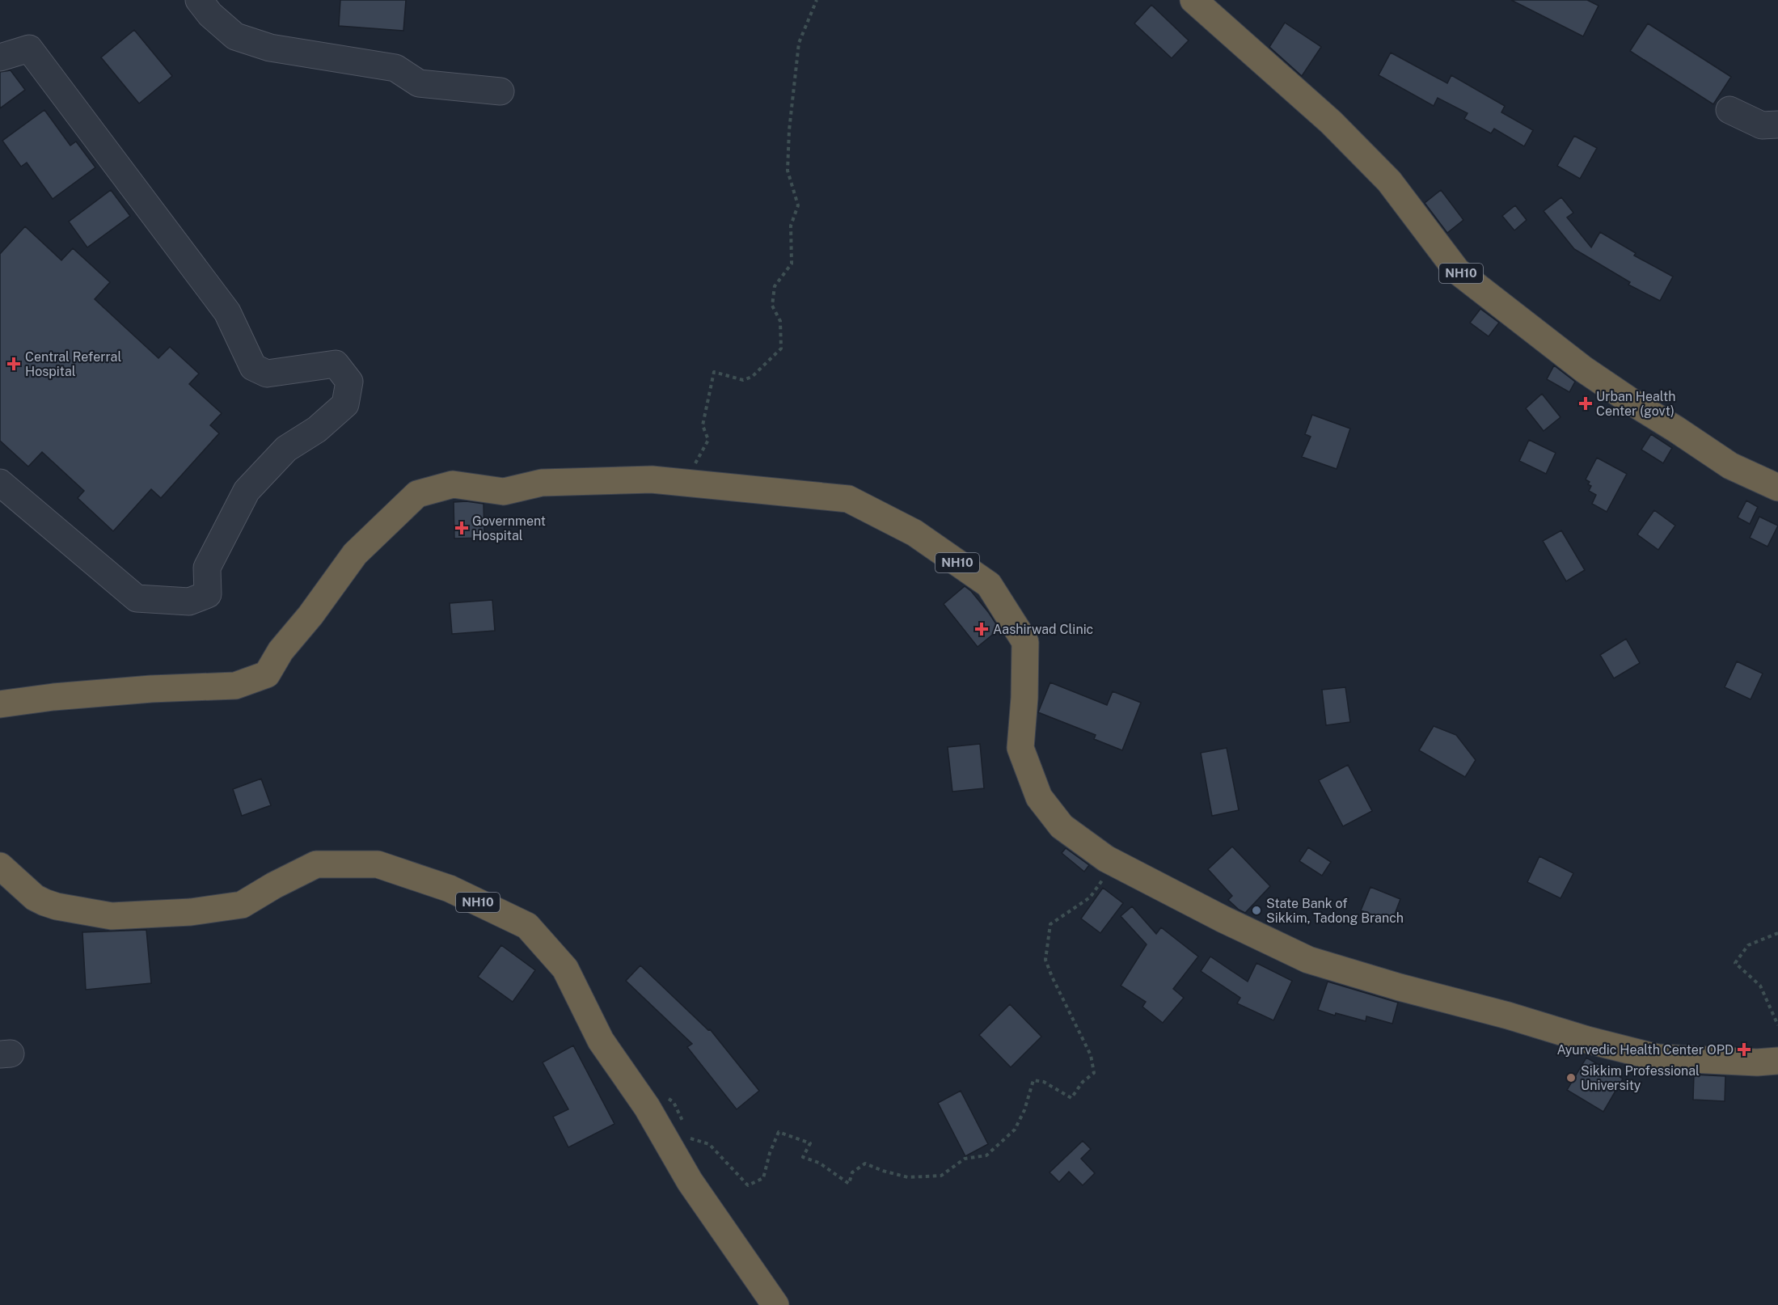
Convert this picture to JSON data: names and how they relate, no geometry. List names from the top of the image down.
{
  "streets": {
    "highway": ["NH10"]
  },
  "places": {
    "health": [
      "Central Referral Hospital",
      "Urban Health Center (govt)",
      "Government Hospital",
      "Aashirwad Clinic",
      "Ayurvedic Health Center OPD"
    ],
    "other": ["State Bank of Sikkim, Tadong Branch", "Sikkim Professional University"]
  }
}
